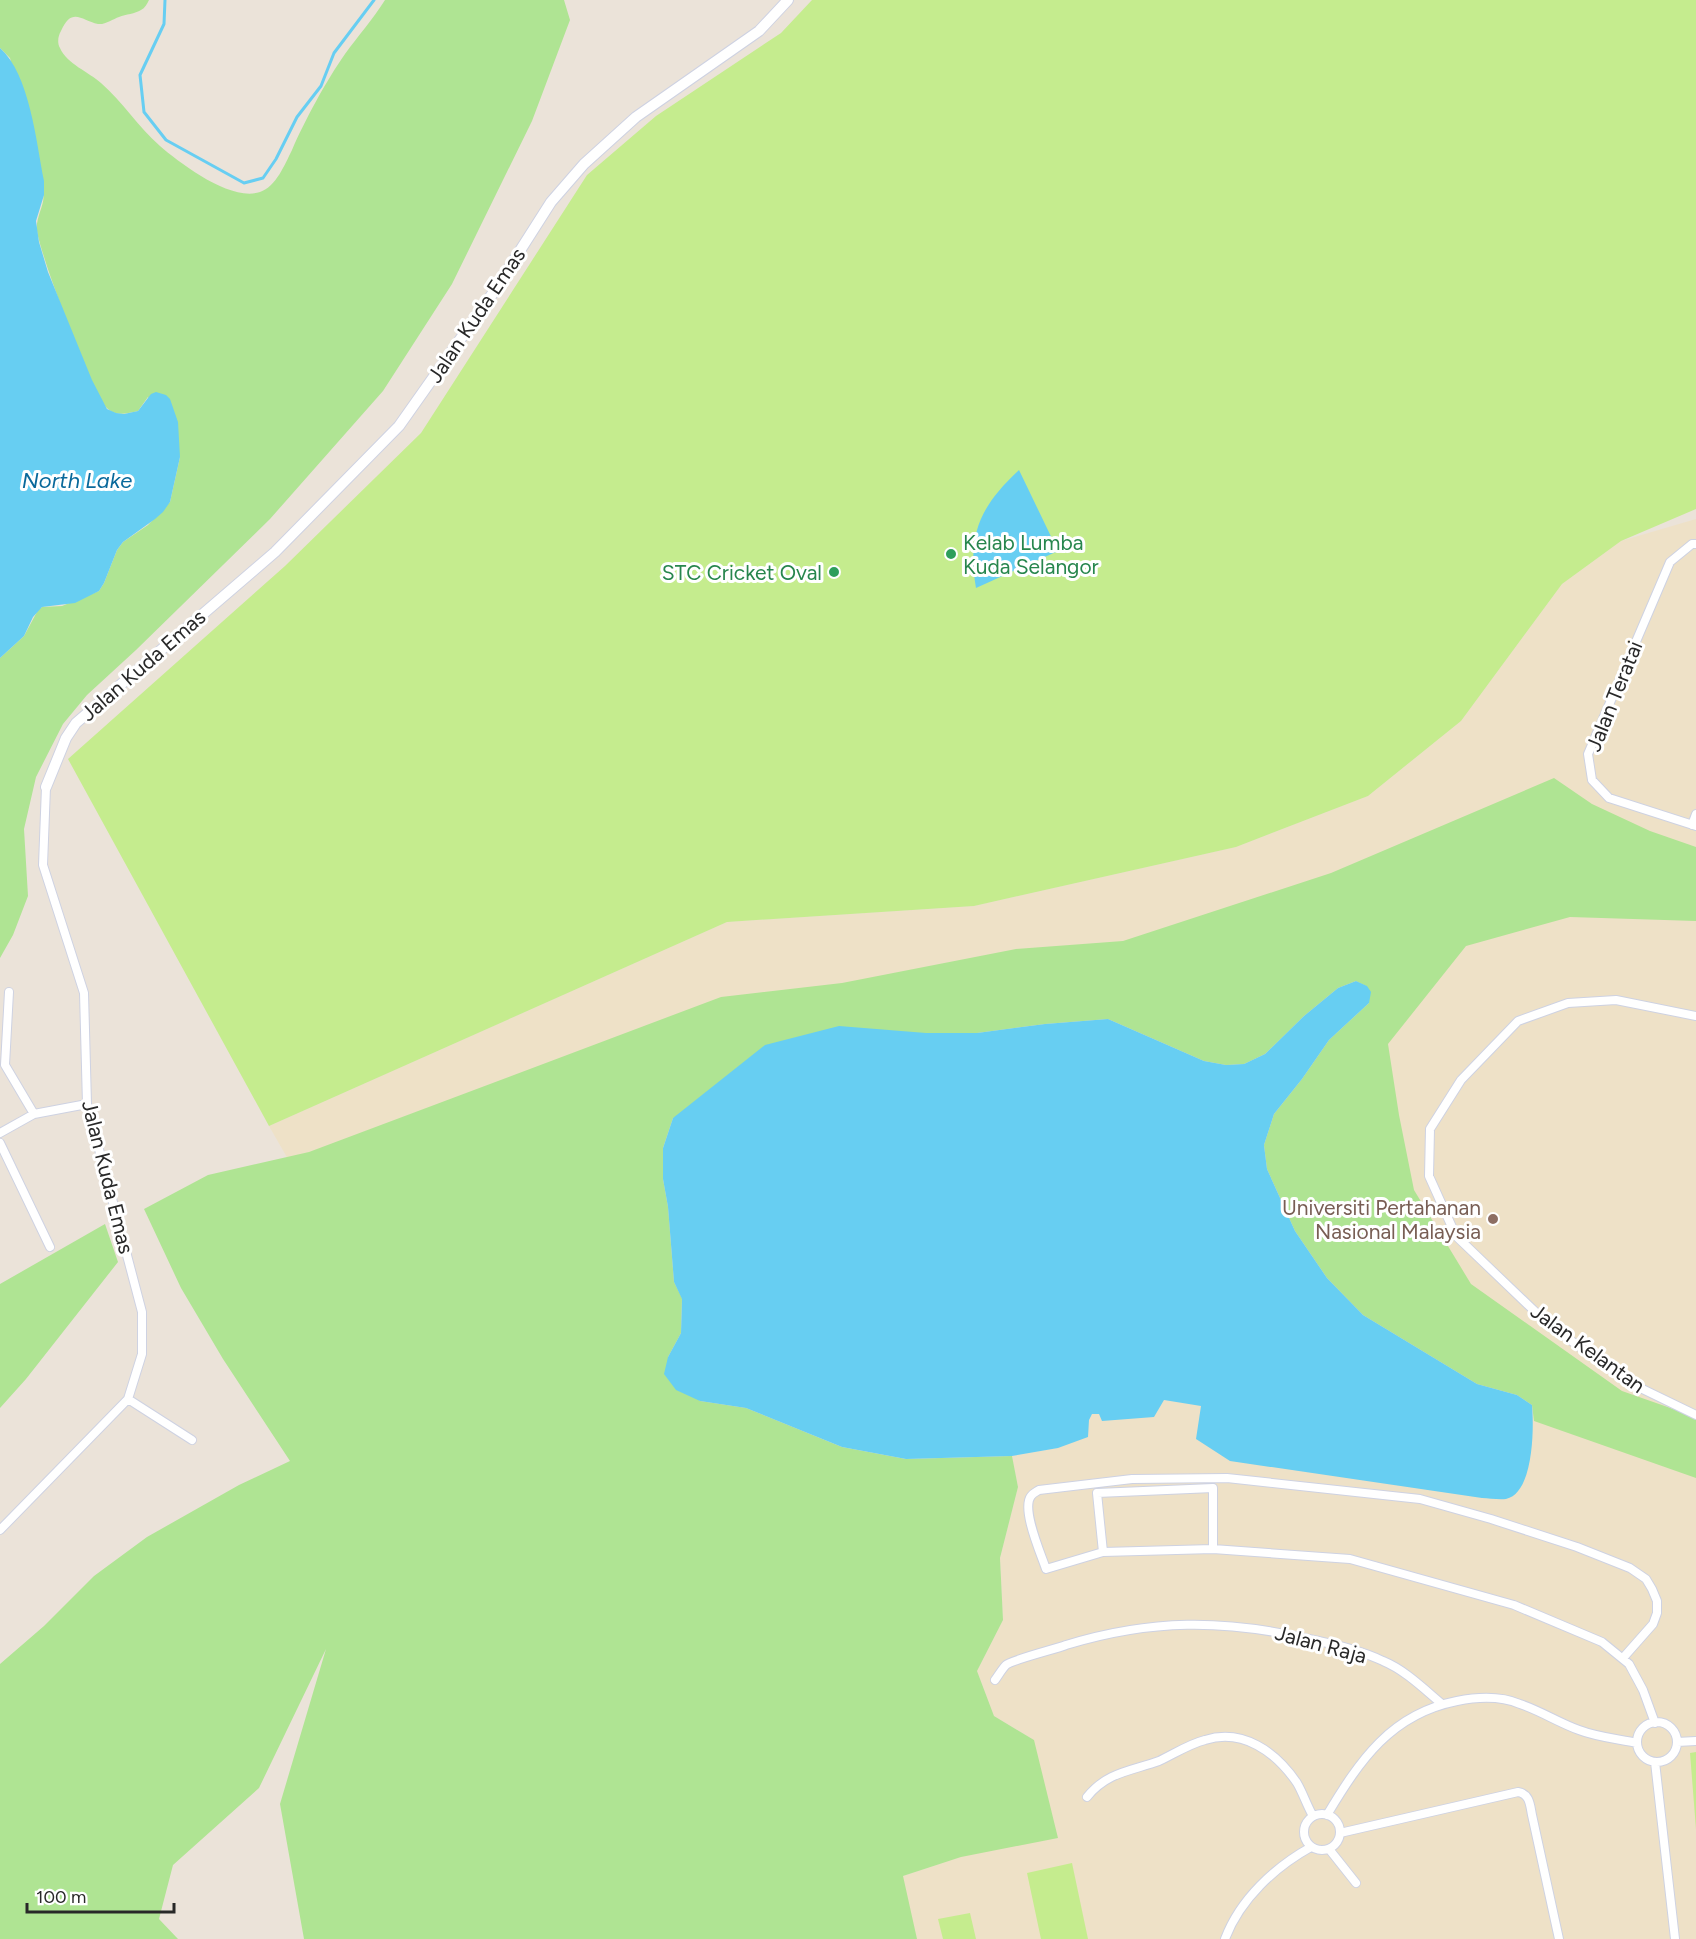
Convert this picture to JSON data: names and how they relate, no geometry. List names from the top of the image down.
{
  "streets": {
    "street": [
      "Jalan Kuda Emas",
      "Jalan Teratai",
      "Jalan Kelantan",
      "Jalan Raja"
    ]
  },
  "water": ["North Lake"],
  "places": ["Kelab Lumba Kuda Selangor", "STC Cricket Oval", "Universiti Pertahanan Nasional Malaysia"],
  "scale_bar": "100 m"
}
